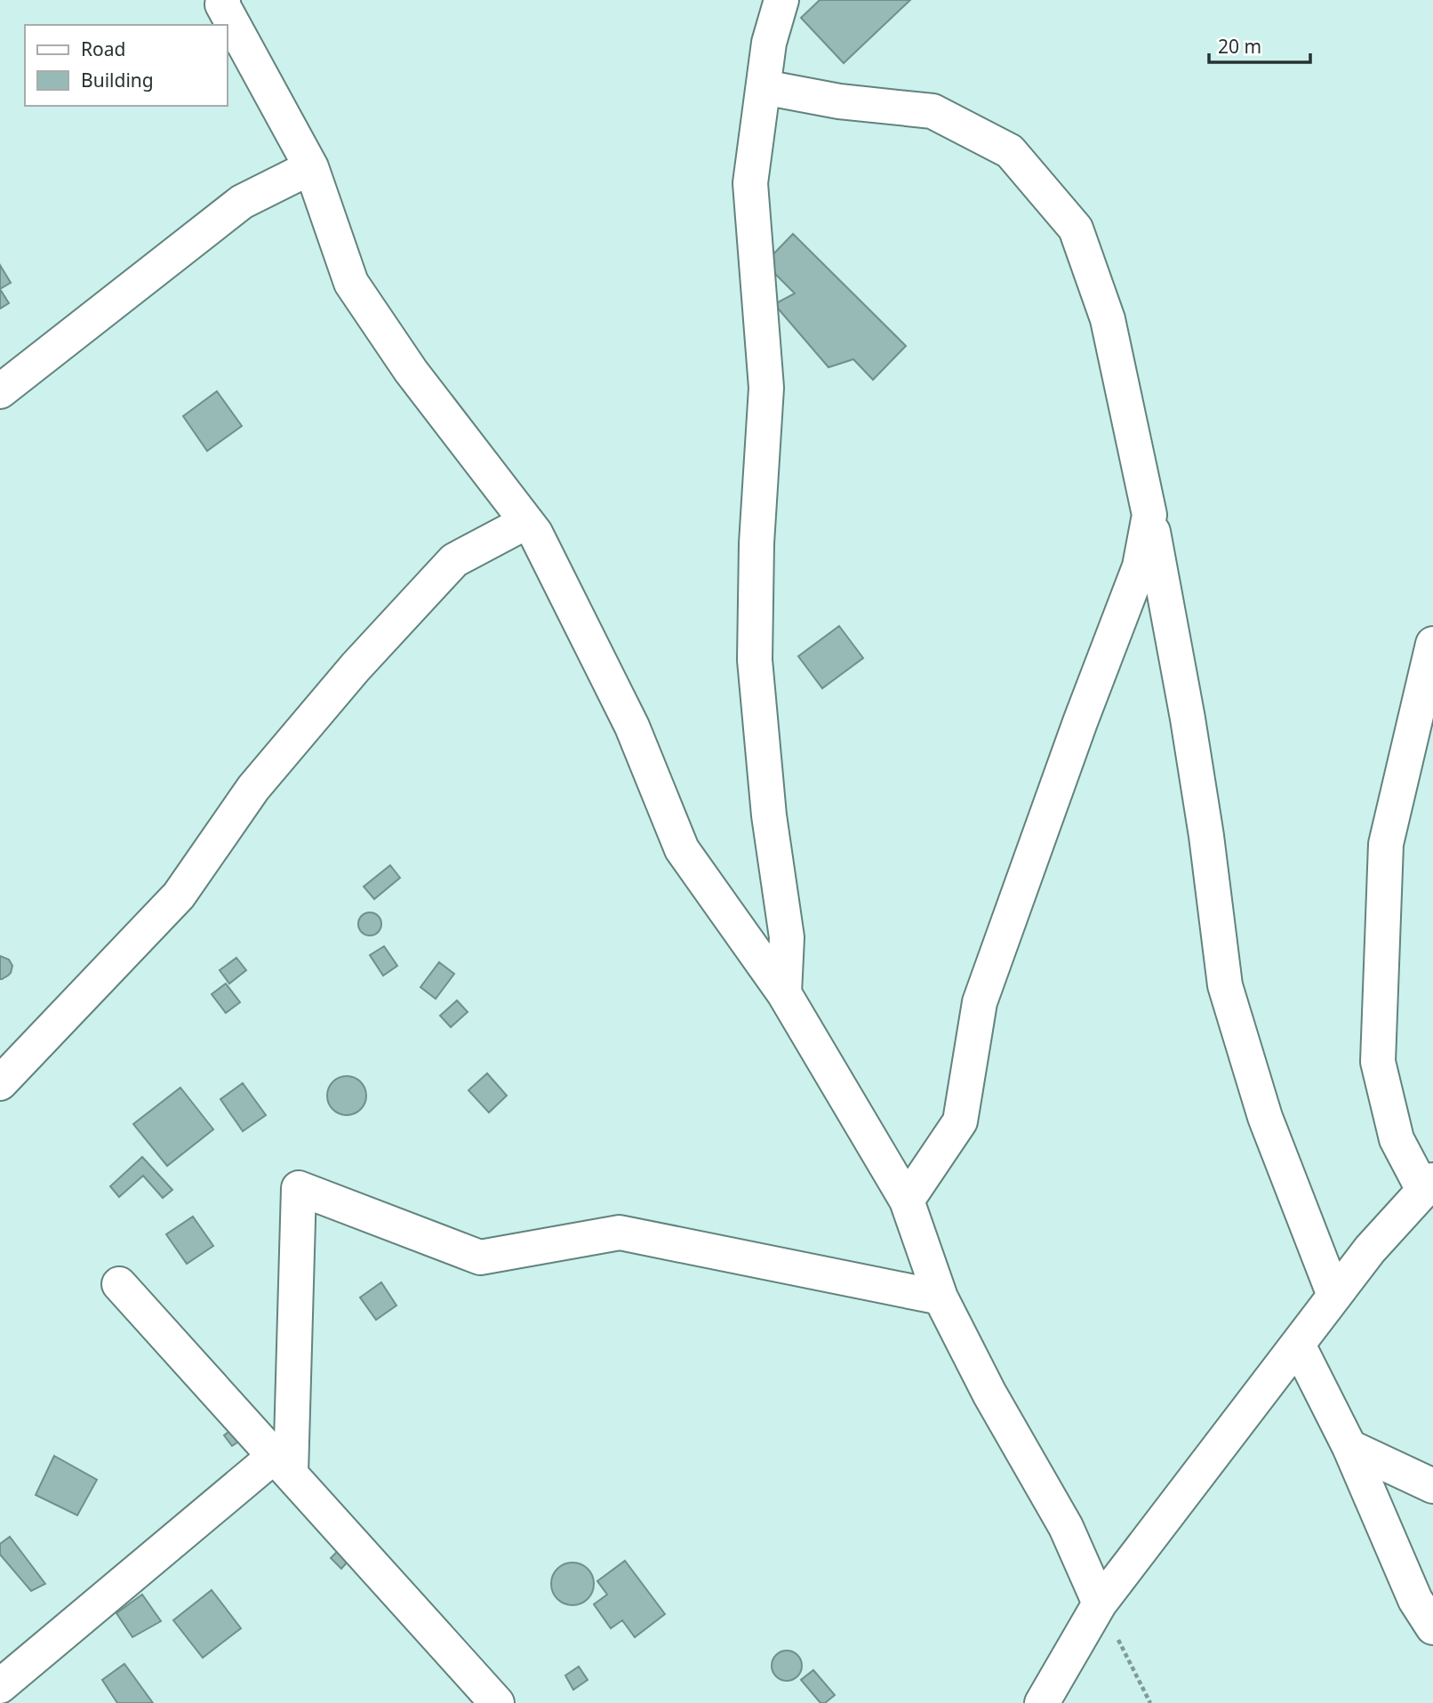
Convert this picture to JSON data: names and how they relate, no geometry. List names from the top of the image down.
{
  "legend": ["Road", "Building"],
  "scale_bar": "20 m"
}
